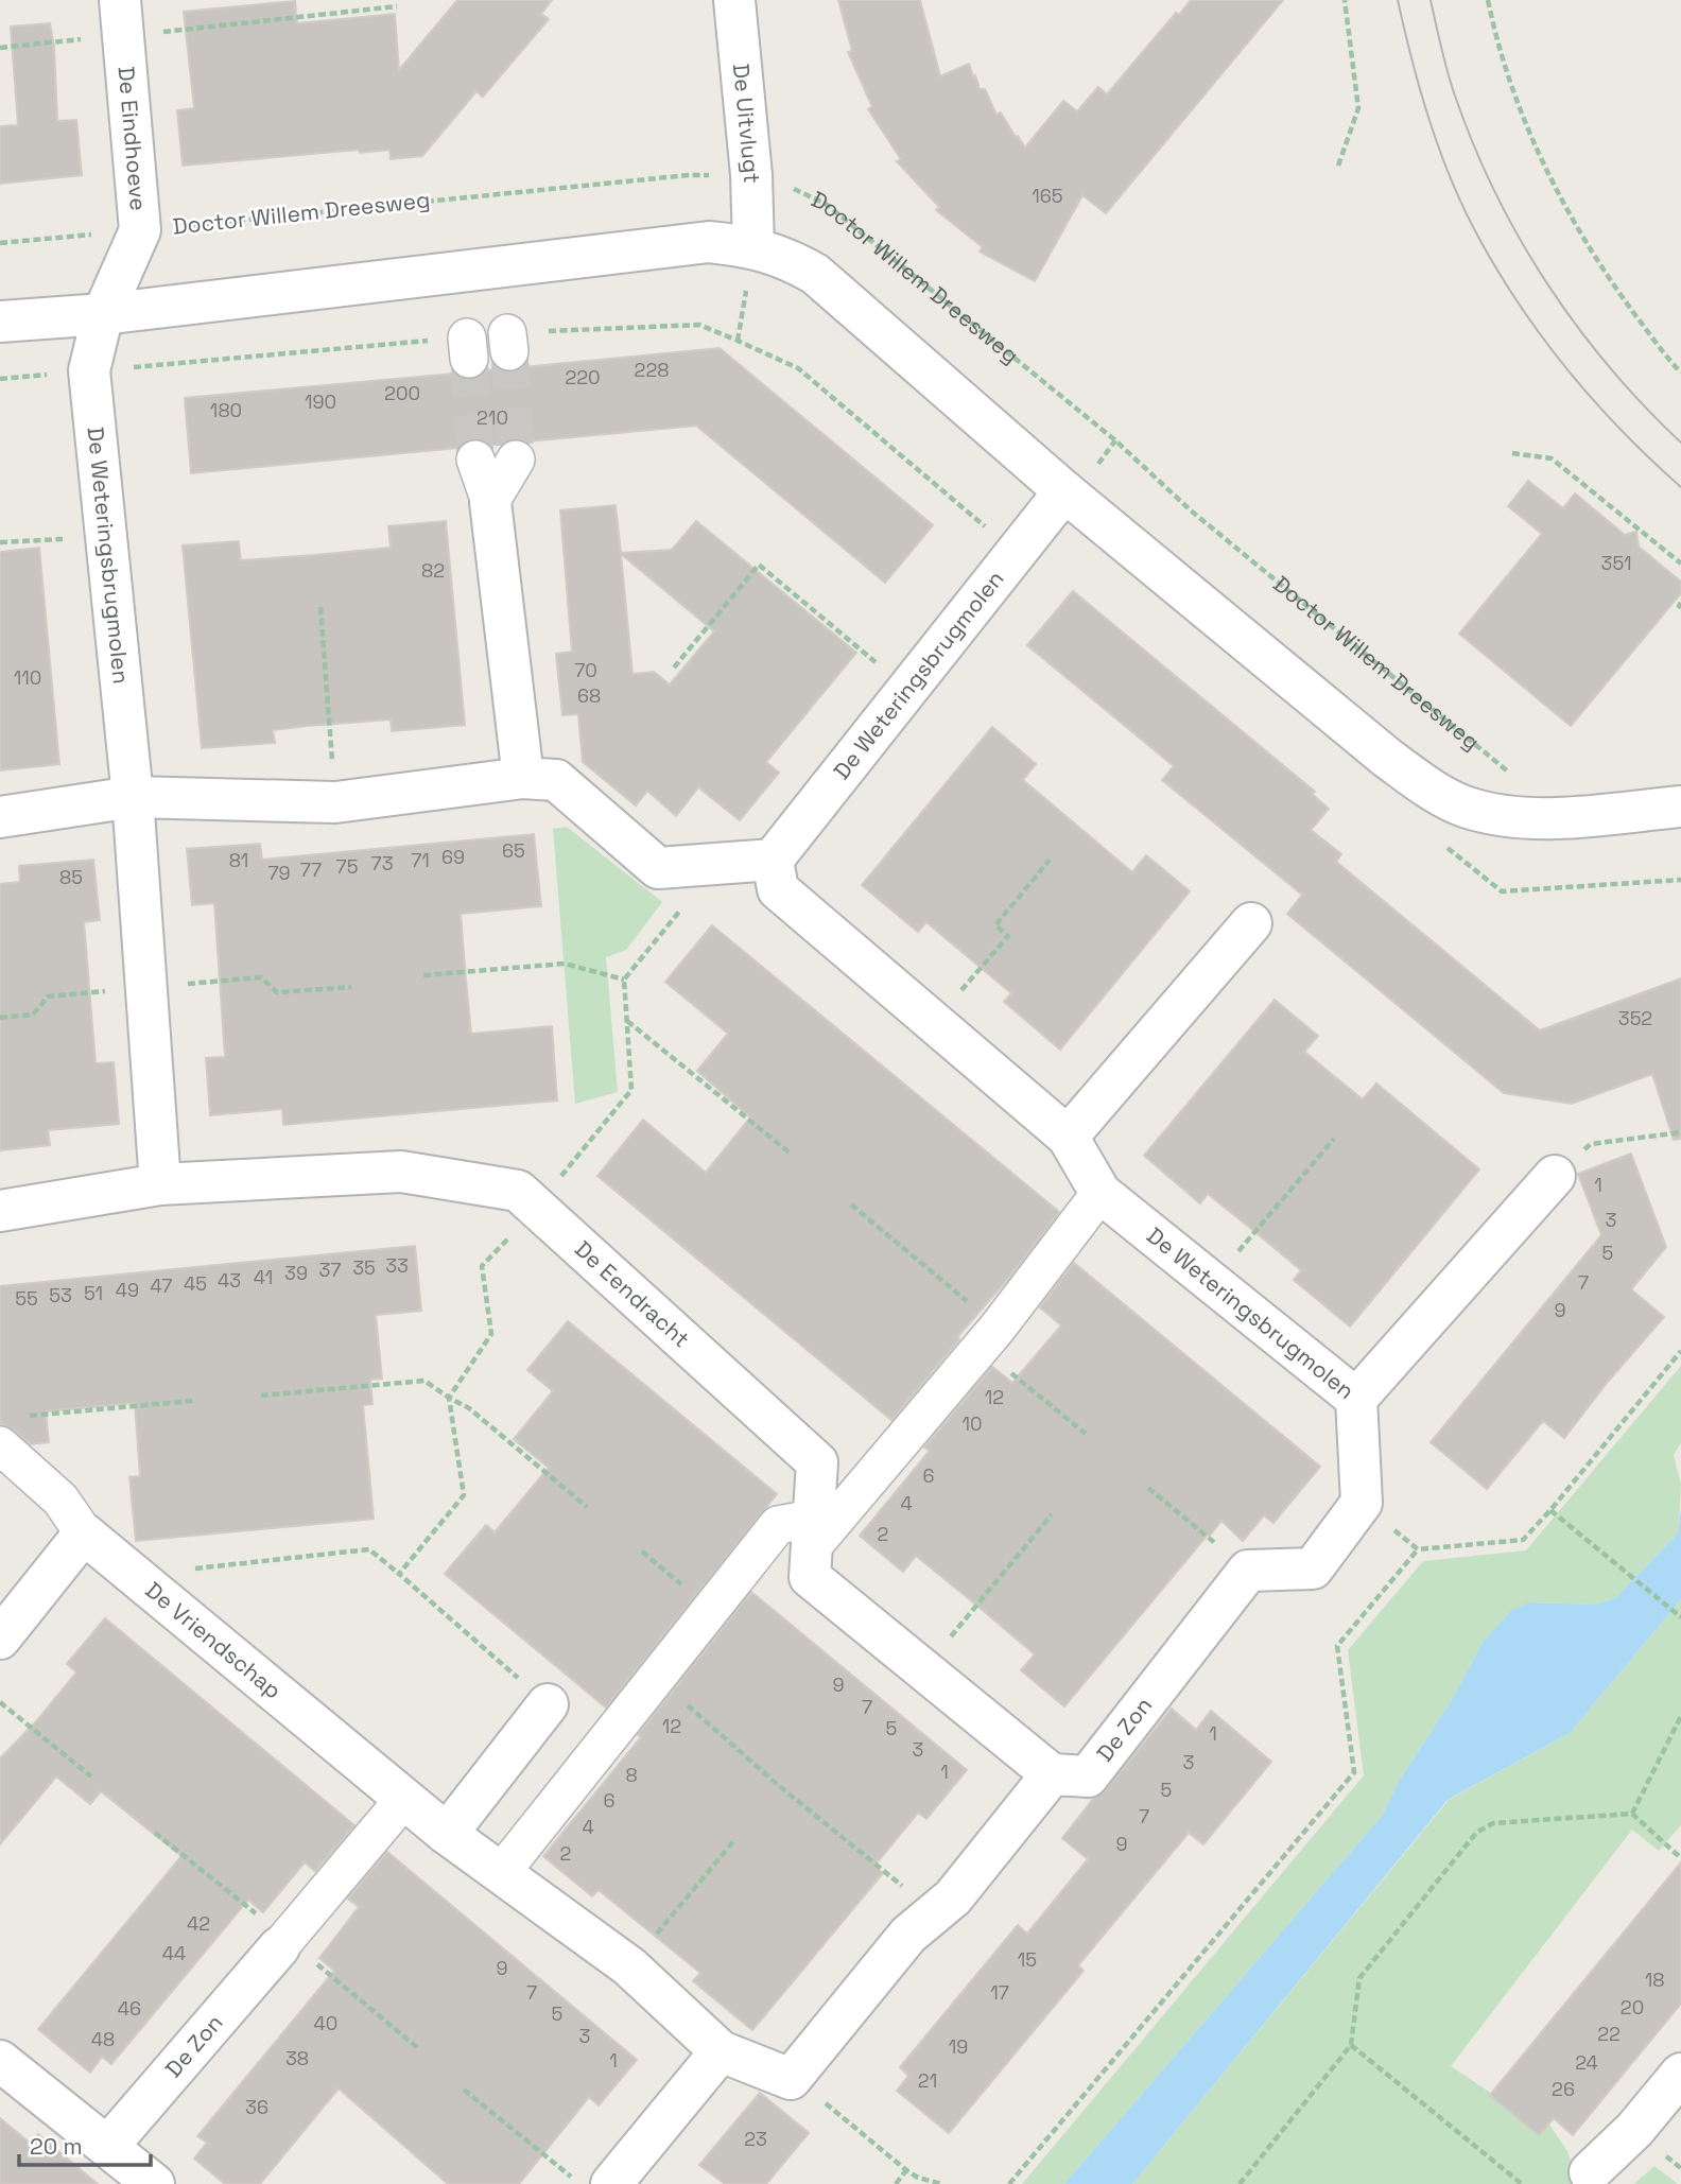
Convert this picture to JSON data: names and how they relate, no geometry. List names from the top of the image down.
{
  "streets": {
    "street": [
      "De Uitvlugt",
      "De Eindhoeve",
      "De Weteringsbrugmolen",
      "De Eendracht",
      "De Vriendschap",
      "De Zon"
    ],
    "path": ["Doctor Willem Dreesweg"]
  },
  "crossings": [
    ["De Uitvlugt", "Doctor Willem Dreesweg"],
    ["De Eindhoeve", "Doctor Willem Dreesweg"],
    ["De Eindhoeve", "De Weteringsbrugmolen"],
    ["De Weteringsbrugmolen", "De Eendracht"],
    ["De Eendracht", "De Zon"]
  ],
  "house_numbers": [
    "165",
    "228",
    "220",
    "200",
    "190",
    "180",
    "210",
    "351",
    "82",
    "70",
    "110",
    "68",
    "65",
    "69",
    "81",
    "71",
    "73",
    "75",
    "77",
    "79",
    "85",
    "352",
    "1",
    "3",
    "5",
    "33",
    "35",
    "37",
    "39",
    "41",
    "43",
    "7",
    "45",
    "47",
    "49",
    "51",
    "53",
    "55",
    "9",
    "12",
    "10",
    "6",
    "4",
    "2",
    "9",
    "7",
    "12",
    "5",
    "1",
    "3",
    "3",
    "1",
    "8",
    "5",
    "6",
    "7",
    "4",
    "9",
    "2",
    "42",
    "44",
    "15",
    "9",
    "18",
    "7",
    "17",
    "20",
    "46",
    "5",
    "40",
    "22",
    "3",
    "48",
    "19",
    "38",
    "1",
    "24",
    "21",
    "26",
    "36",
    "23"
  ],
  "scale_bar": "20 m"
}
